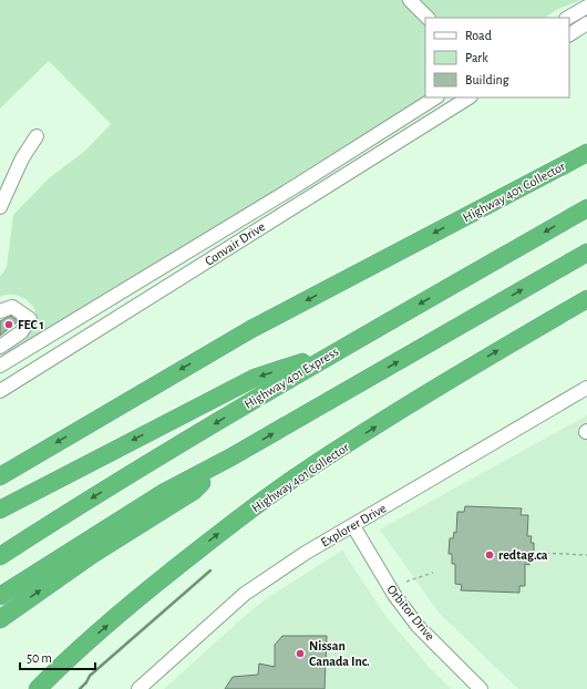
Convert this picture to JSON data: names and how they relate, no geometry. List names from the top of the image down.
{
  "streets": {
    "highway": ["Highway 401 Collector", "Highway 401 Express"],
    "street": ["Convair Drive", "Explorer Drive", "Orbitor Drive"]
  },
  "crossings": [
    ["Explorer Drive", "Orbitor Drive"]
  ],
  "places": ["FEC 1", "redtag.ca", "Nissan Canada Inc."],
  "legend": ["Road", "Park", "Building"],
  "scale_bar": "50 m"
}
